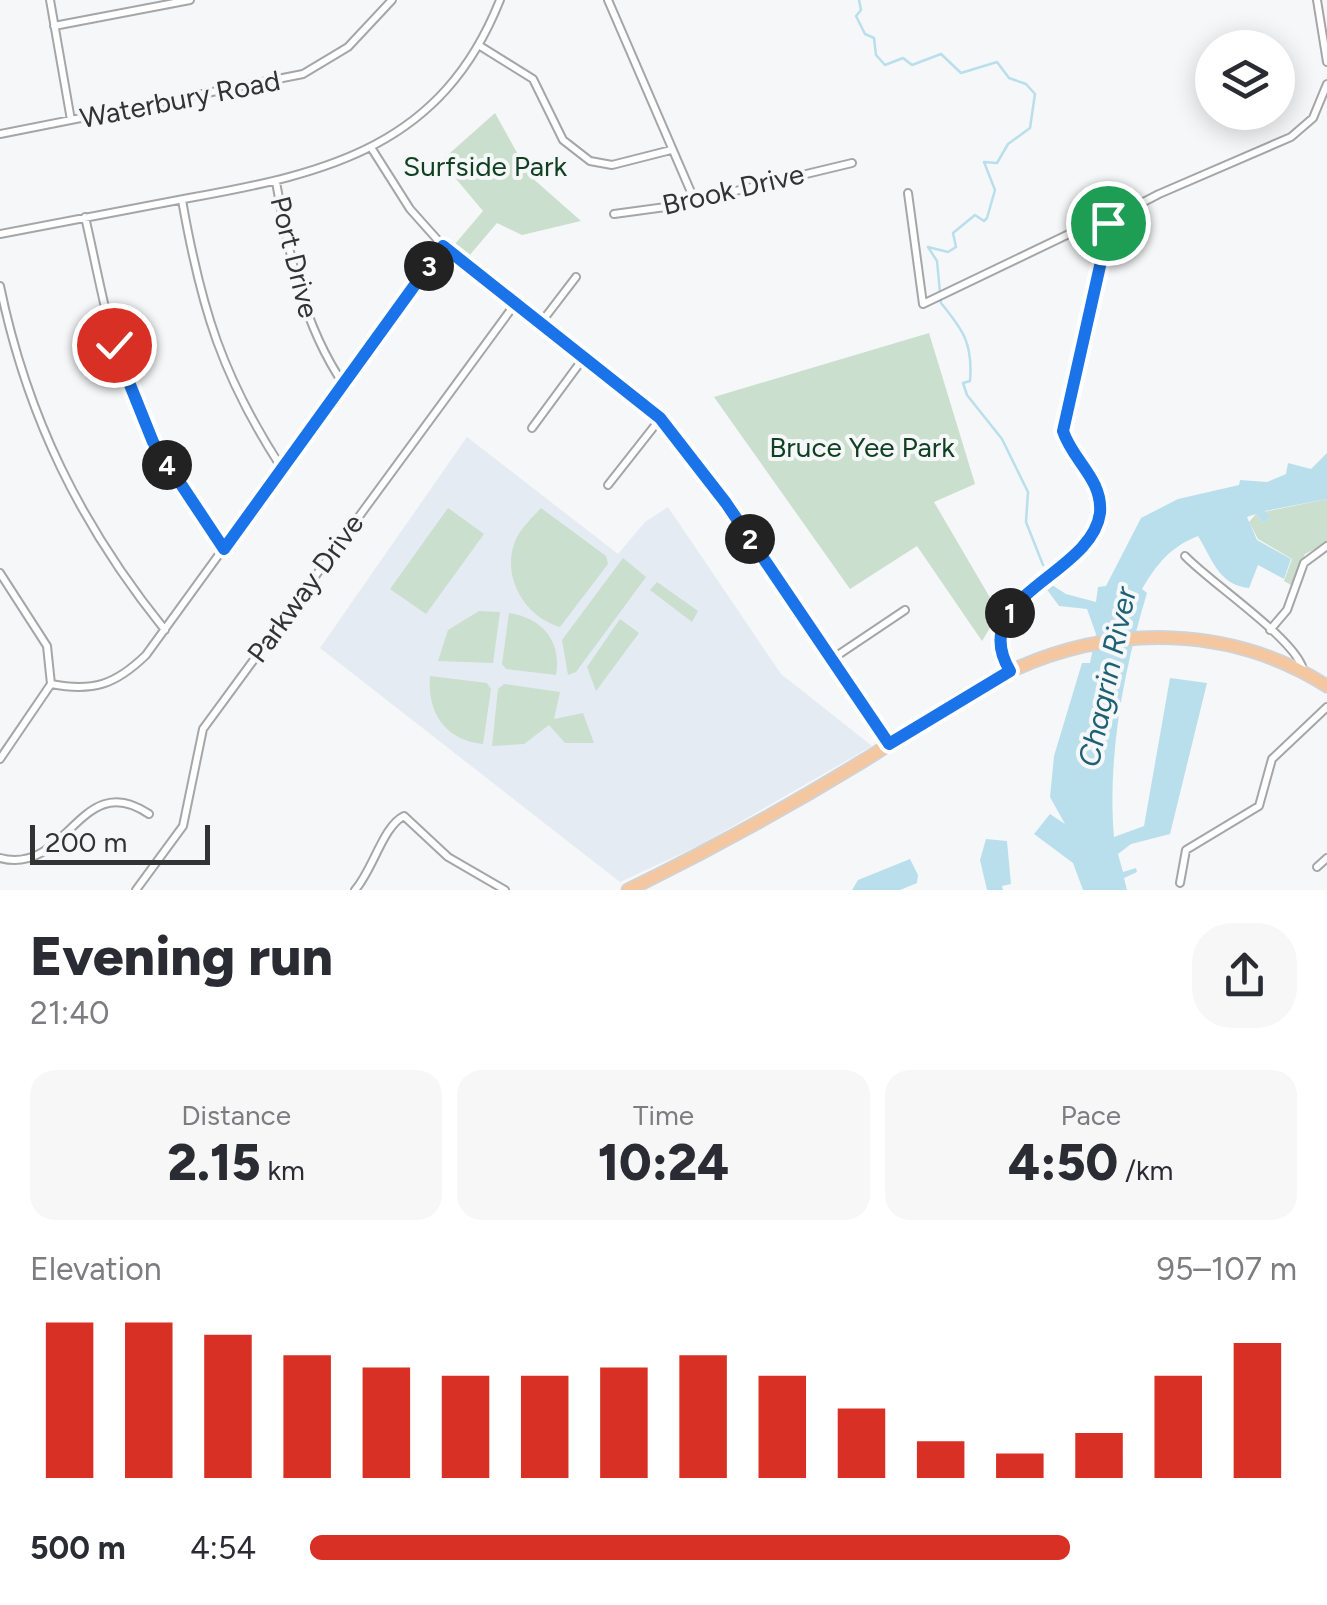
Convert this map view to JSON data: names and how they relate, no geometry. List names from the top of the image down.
{
  "streets": {
    "street": [
      "Waterbury Road",
      "Brook Drive",
      "Port Drive",
      "Parkway Drive"
    ]
  },
  "water": ["Chagrin River"],
  "parks": ["Surfside Park", "Bruce Yee Park"],
  "scale_bar": "200 m",
  "page": {
    "pins": [
      "3",
      "4",
      "2",
      "1"
    ],
    "scale": "200 m",
    "heading": ["Evening run", "21:40"],
    "stats": [
      ["Distance", "2.15 km"],
      ["Time", "10:24"],
      ["Pace", "4:50 /km"]
    ],
    "chart": ["Elevation", "95–107 m"],
    "list": [
      {
        "name": "500 m",
        "note": "4:54"
      }
    ]
  }
}
